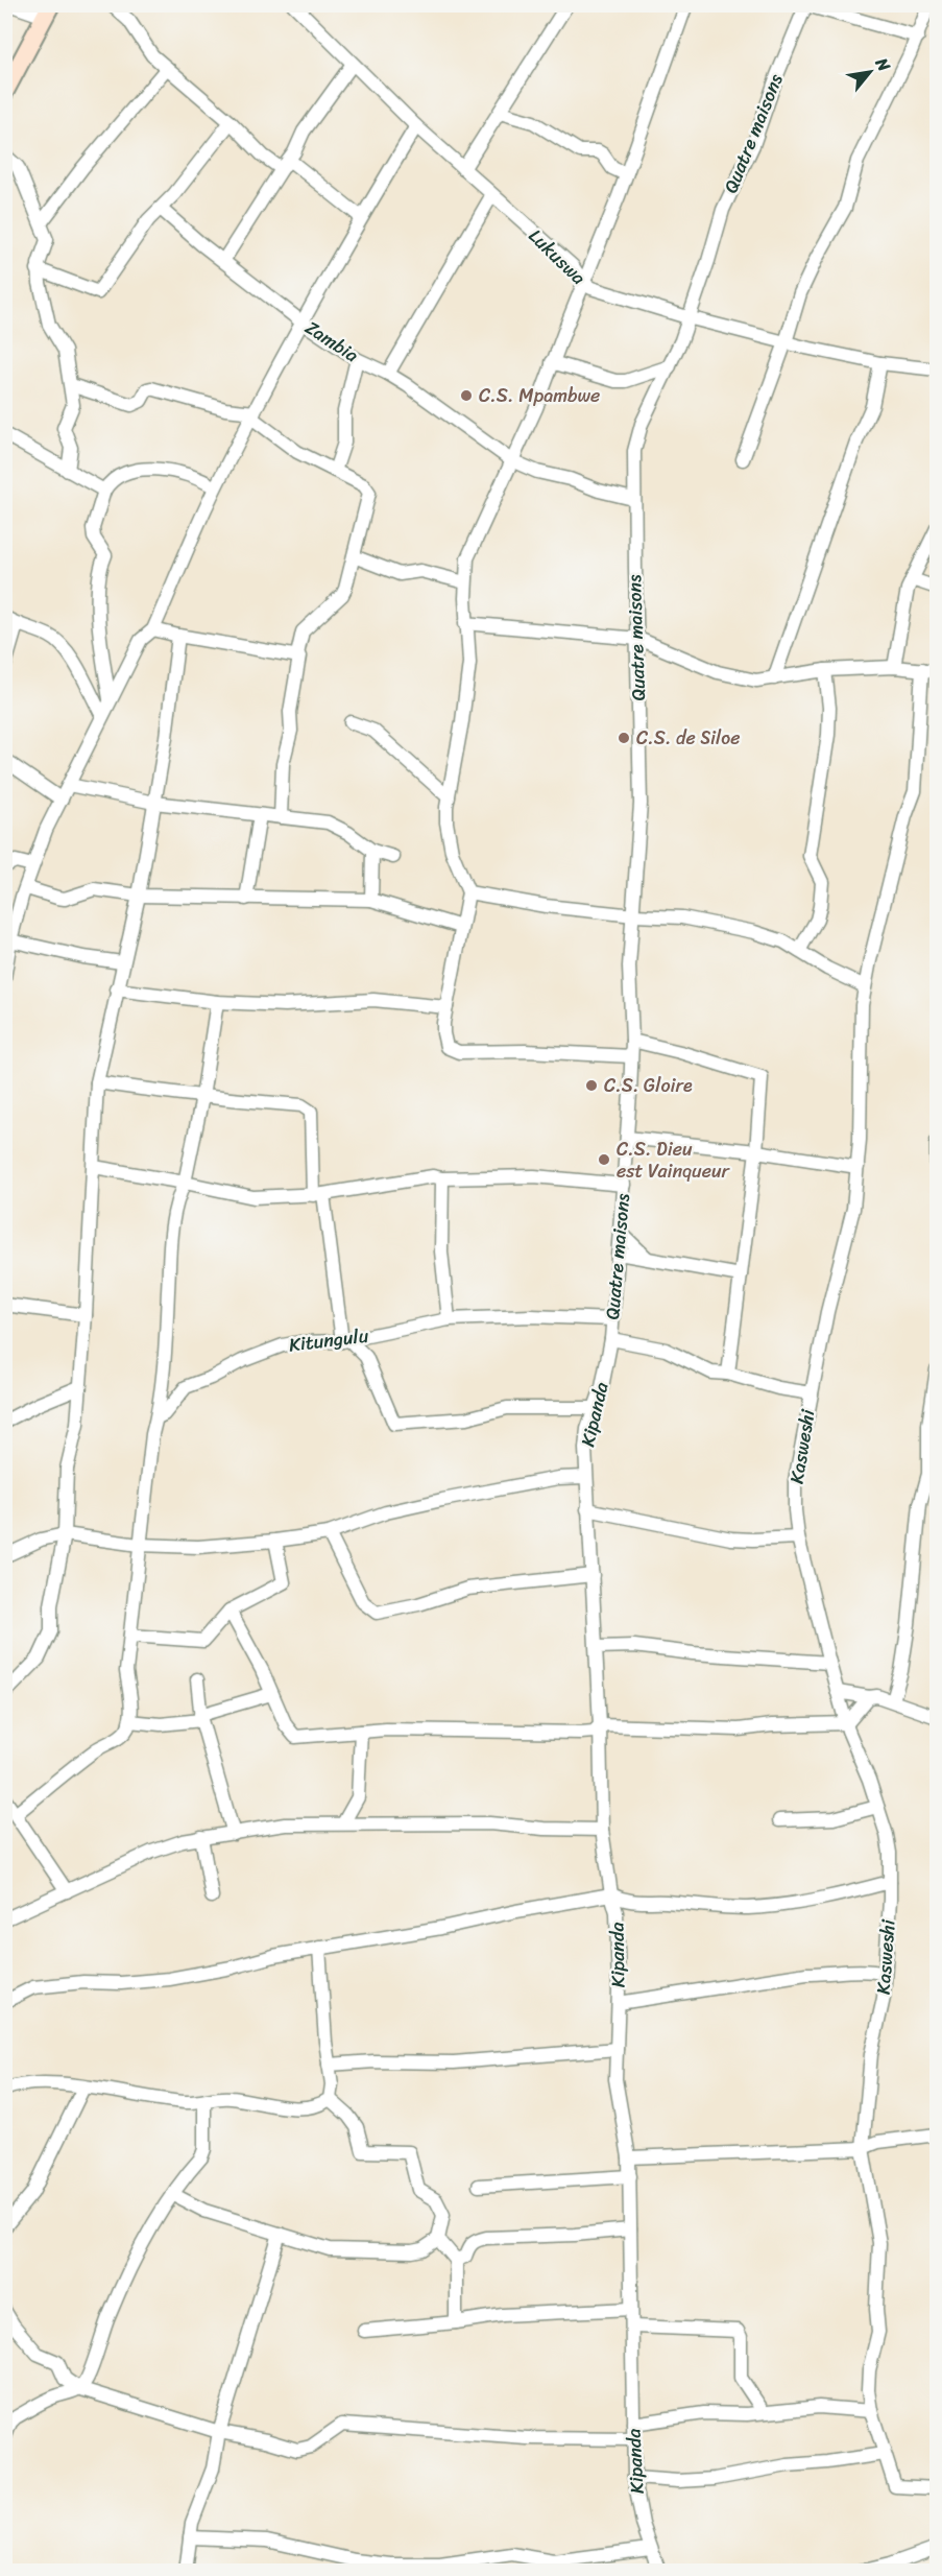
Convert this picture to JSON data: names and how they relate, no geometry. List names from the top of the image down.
{
  "streets": {
    "street": [
      "Quatre maisons",
      "Lukuswa",
      "Zambia",
      "Kitungulu",
      "Kipanda",
      "Kasweshi"
    ]
  },
  "crossings": [
    ["Quatre maisons", "Lukuswa"],
    ["Quatre maisons", "Zambia"],
    ["Quatre maisons", "Kitungulu"],
    ["Quatre maisons", "Kipanda"]
  ],
  "places": [
    "C.S. Mpambwe",
    "C.S. de Siloe",
    "C.S. Gloire",
    "C.S. Dieu est Vainqueur"
  ],
  "north": "top right"
}
